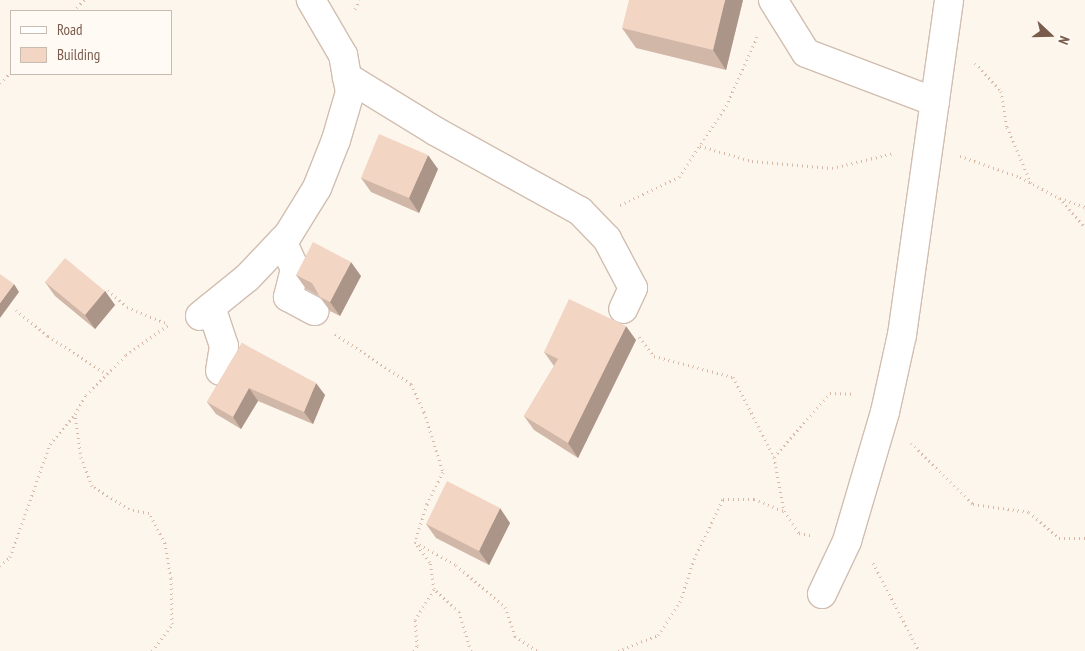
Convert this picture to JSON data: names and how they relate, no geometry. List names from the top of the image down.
{
  "legend": ["Road", "Building"],
  "north": "right"
}
